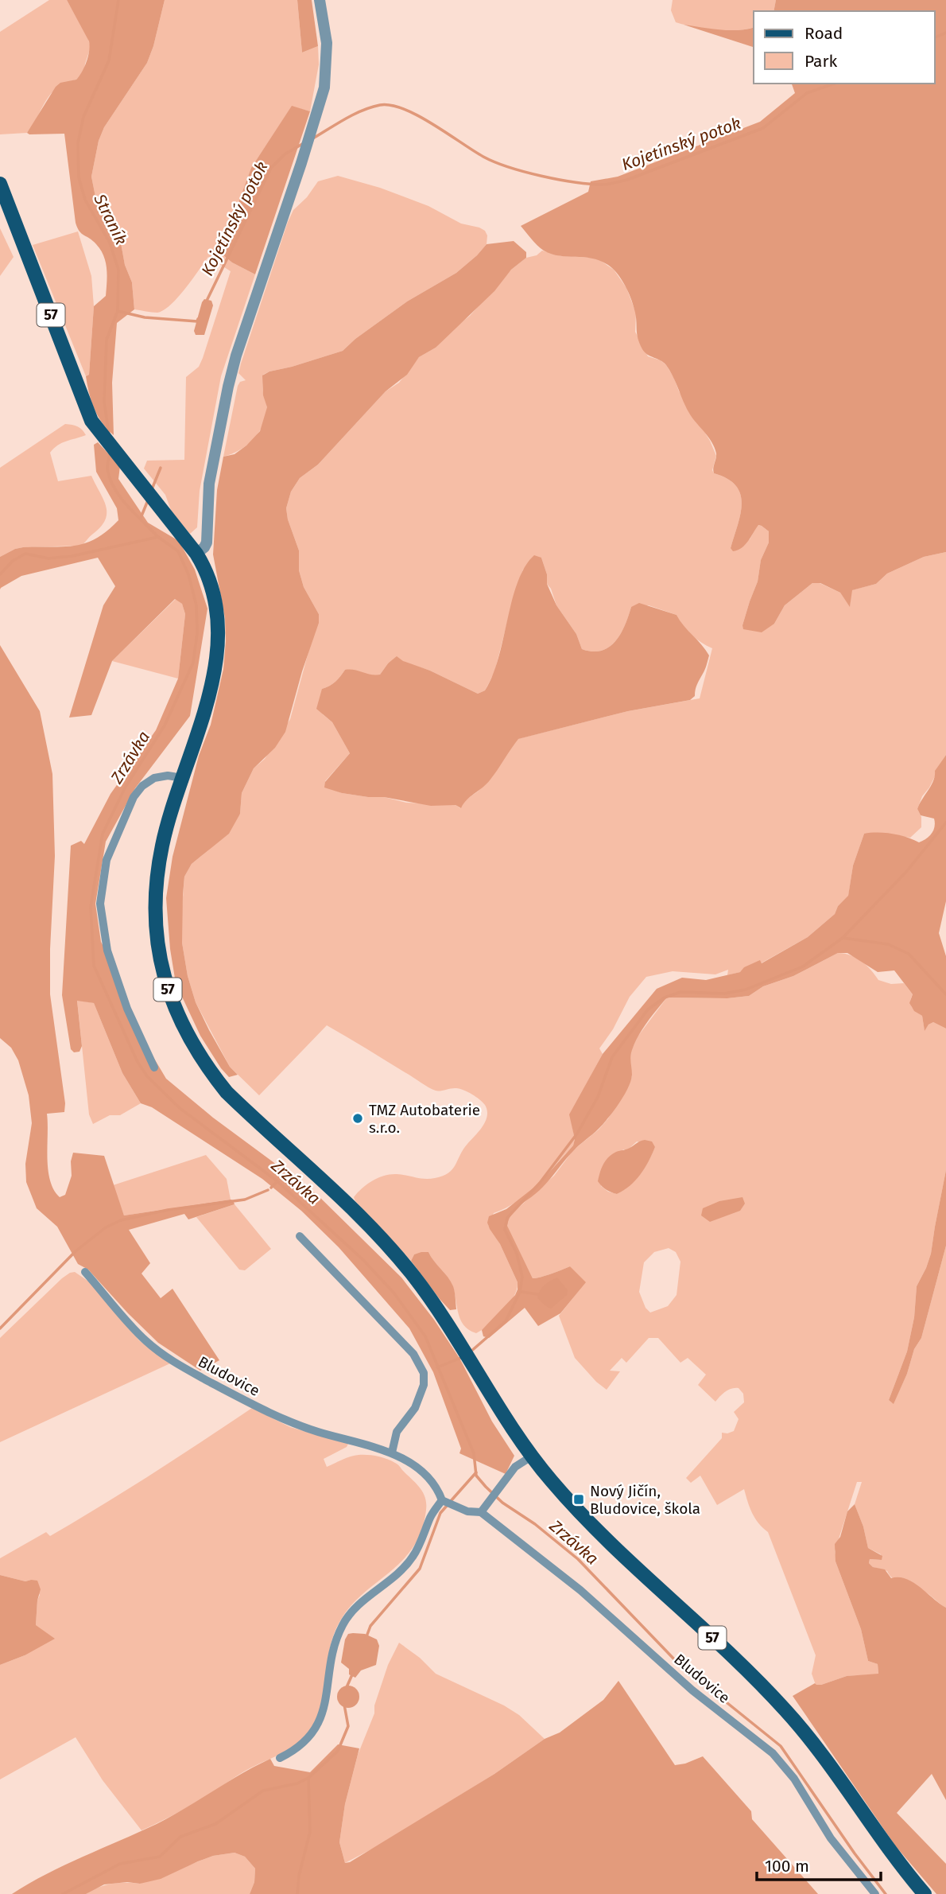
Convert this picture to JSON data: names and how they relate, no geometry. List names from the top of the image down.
{
  "streets": {
    "main road": ["57"],
    "street": ["Bludovice"]
  },
  "water": ["Kojetínský potok", "Straník", "Zrzávka"],
  "places": {
    "other": ["TMZ Autobaterie s.r.o."],
    "transit": ["Nový Jičín, Bludovice, škola"]
  },
  "legend": ["Road", "Park"],
  "scale_bar": "100 m"
}
